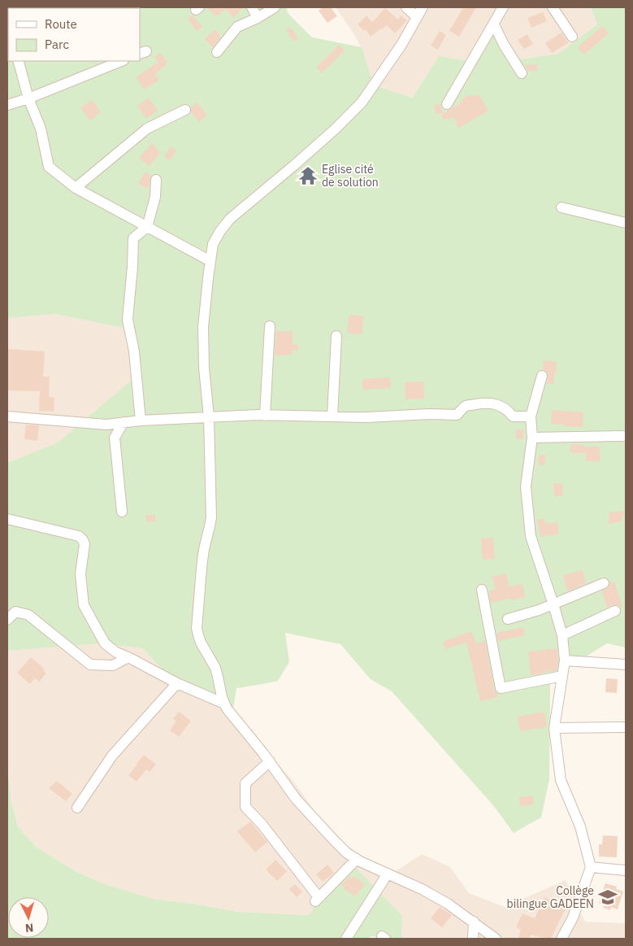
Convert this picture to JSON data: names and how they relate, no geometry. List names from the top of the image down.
{
  "places": {
    "temple": ["Eglise cité de solution"],
    "school or university": ["Collège bilingue GADEEN"]
  },
  "legend": ["Route", "Parc"],
  "north": "bottom"
}
